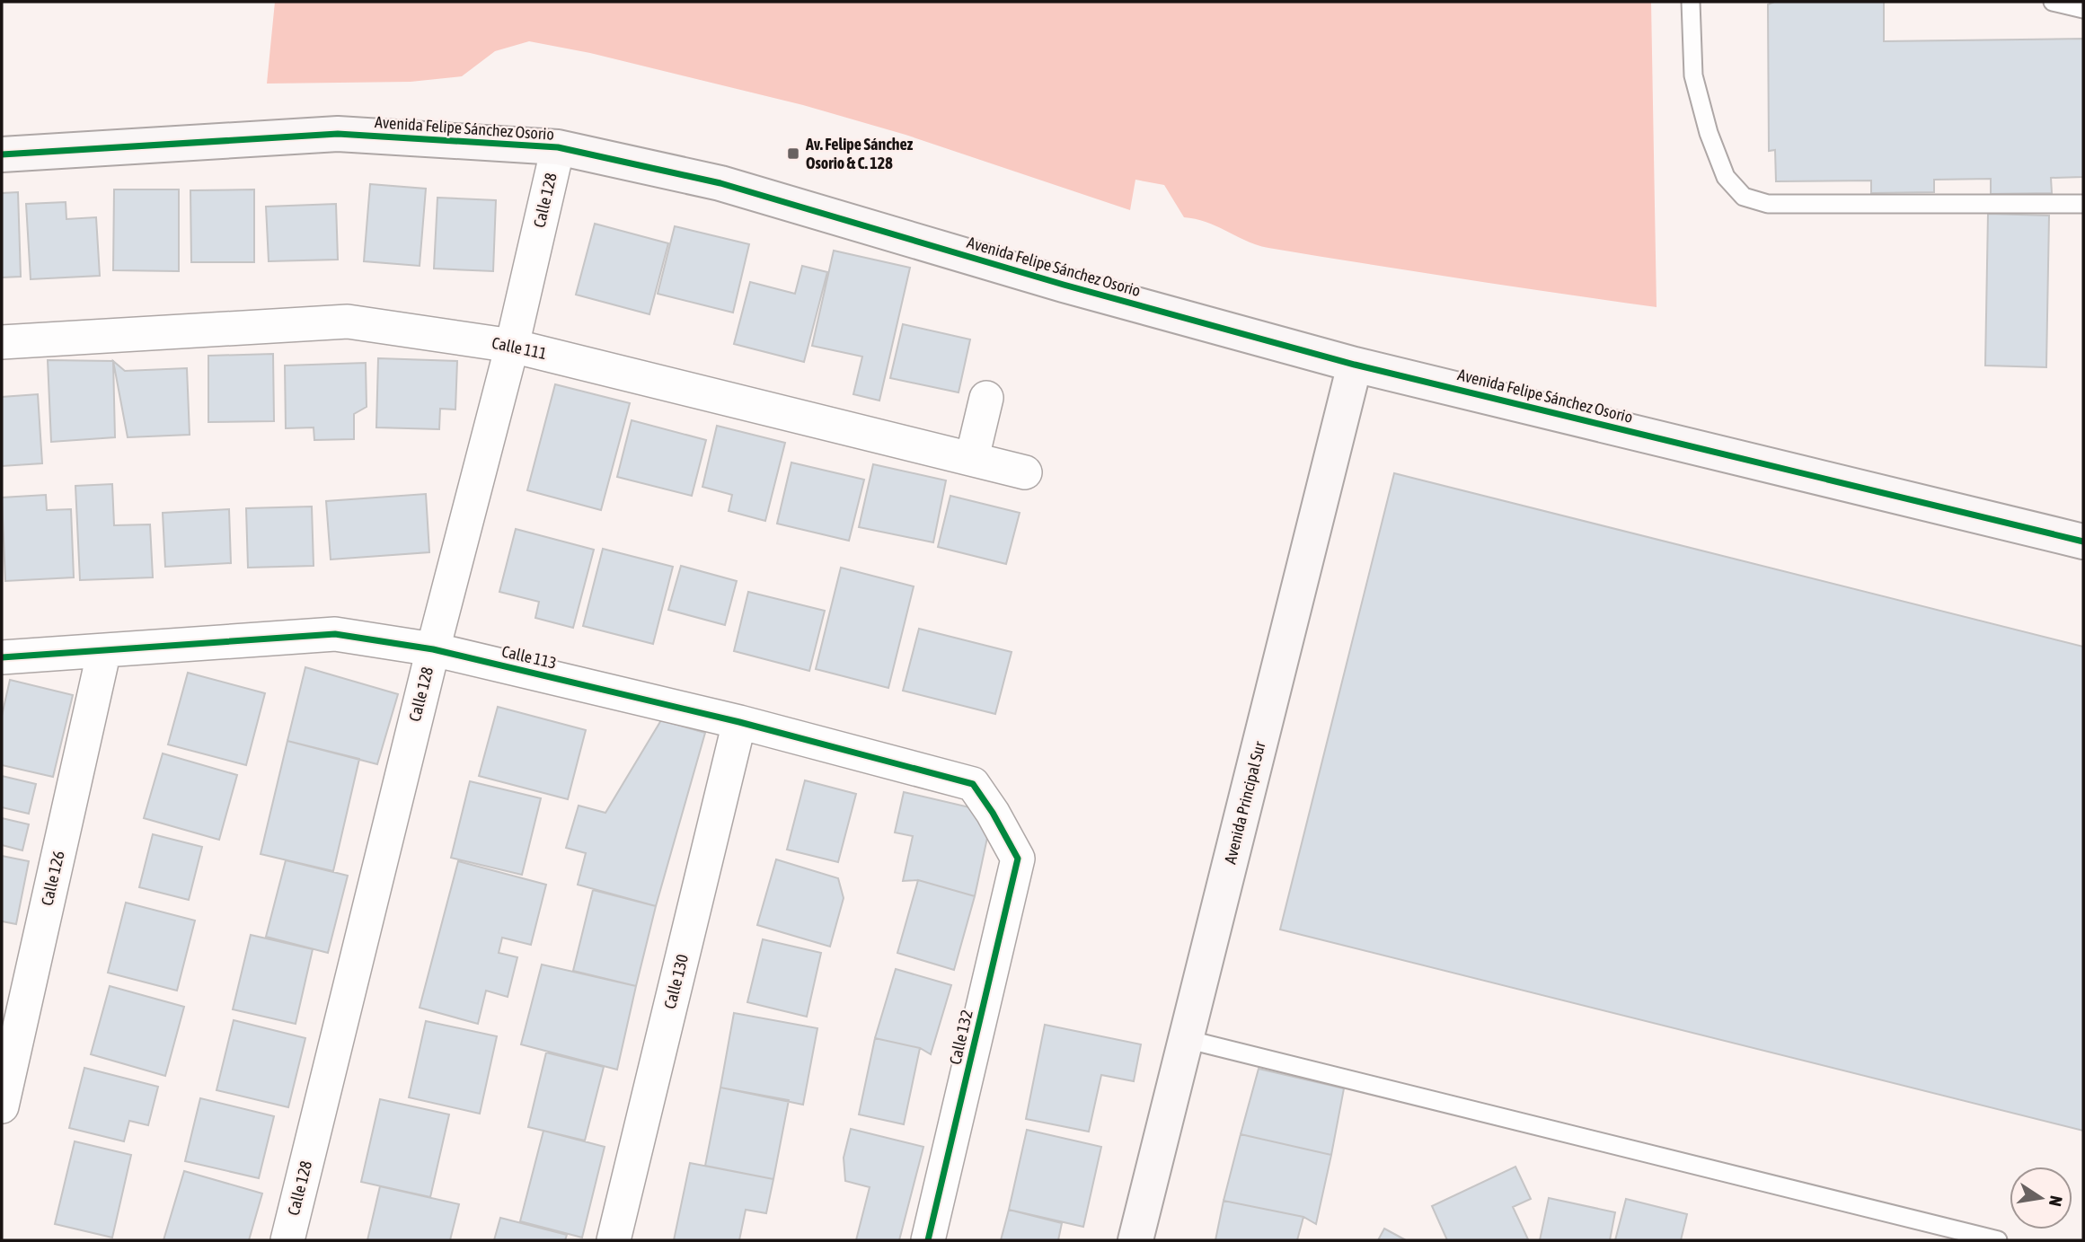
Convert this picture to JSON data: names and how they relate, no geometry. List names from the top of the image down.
{
  "streets": {
    "street": [
      "Avenida Felipe Sánchez Osorio",
      "Calle 128",
      "Calle 111",
      "Calle 113",
      "Avenida Principal Sur",
      "Calle 126",
      "Calle 130",
      "Calle 132"
    ]
  },
  "crossings": [
    ["Avenida Felipe Sánchez Osorio", "Calle 128"],
    ["Avenida Felipe Sánchez Osorio", "Avenida Principal Sur"],
    ["Calle 128", "Calle 111"],
    ["Calle 128", "Calle 113"],
    ["Calle 113", "Calle 126"],
    ["Calle 113", "Calle 130"],
    ["Calle 113", "Calle 132"]
  ],
  "places": {
    "transit": ["Av. Felipe Sánchez Osorio & C. 128"]
  },
  "north": "right"
}
